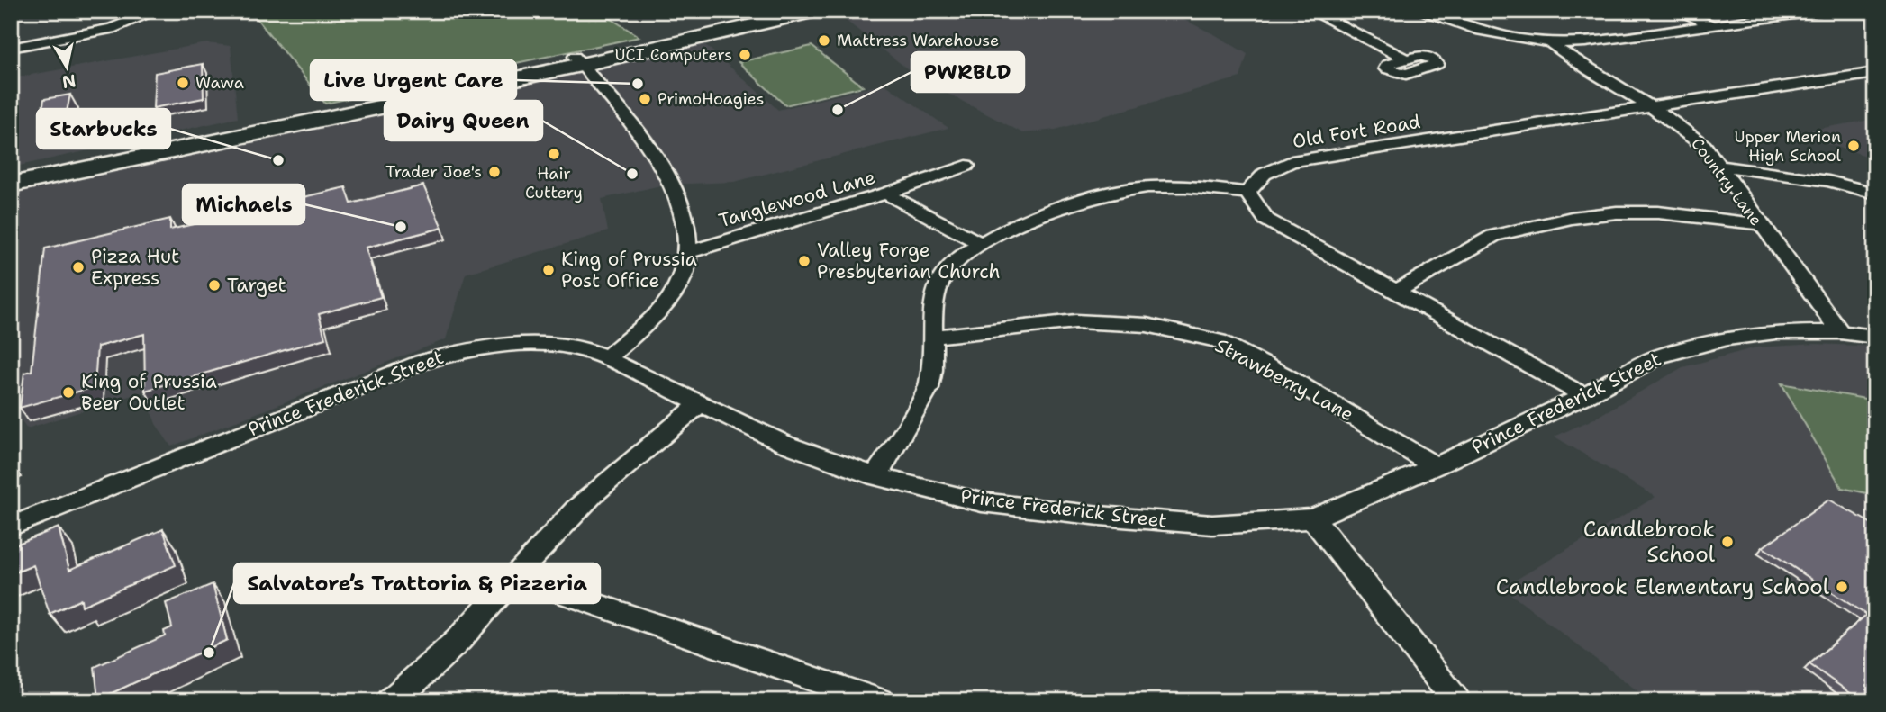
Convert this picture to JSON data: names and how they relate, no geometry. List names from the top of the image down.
{
  "streets": {
    "street": [
      "Old Fort Road",
      "Country Lane",
      "Tanglewood Lane",
      "Strawberry Lane",
      "Prince Frederick Street"
    ]
  },
  "crossings": [
    ["Old Fort Road", "Country Lane"],
    ["Country Lane", "Prince Frederick Street"],
    ["Strawberry Lane", "Prince Frederick Street"]
  ],
  "places": [
    "Mattress Warehouse",
    "UCI Computers",
    "Wawa",
    "Live Urgent Care",
    "PrimoHoagies",
    "PWRBLD",
    "Upper Merion High School",
    "Hair Cuttery",
    "Starbucks",
    "Trader Joe's",
    "Dairy Queen",
    "Michaels",
    "Valley Forge Presbyterian Church",
    "Pizza Hut Express",
    "King of Prussia Post Office",
    "Target",
    "King of Prussia Beer Outlet",
    "Candlebrook School",
    "Candlebrook Elementary School",
    "Salvatore’s Trattoria & Pizzeria"
  ],
  "north": "bottom"
}
